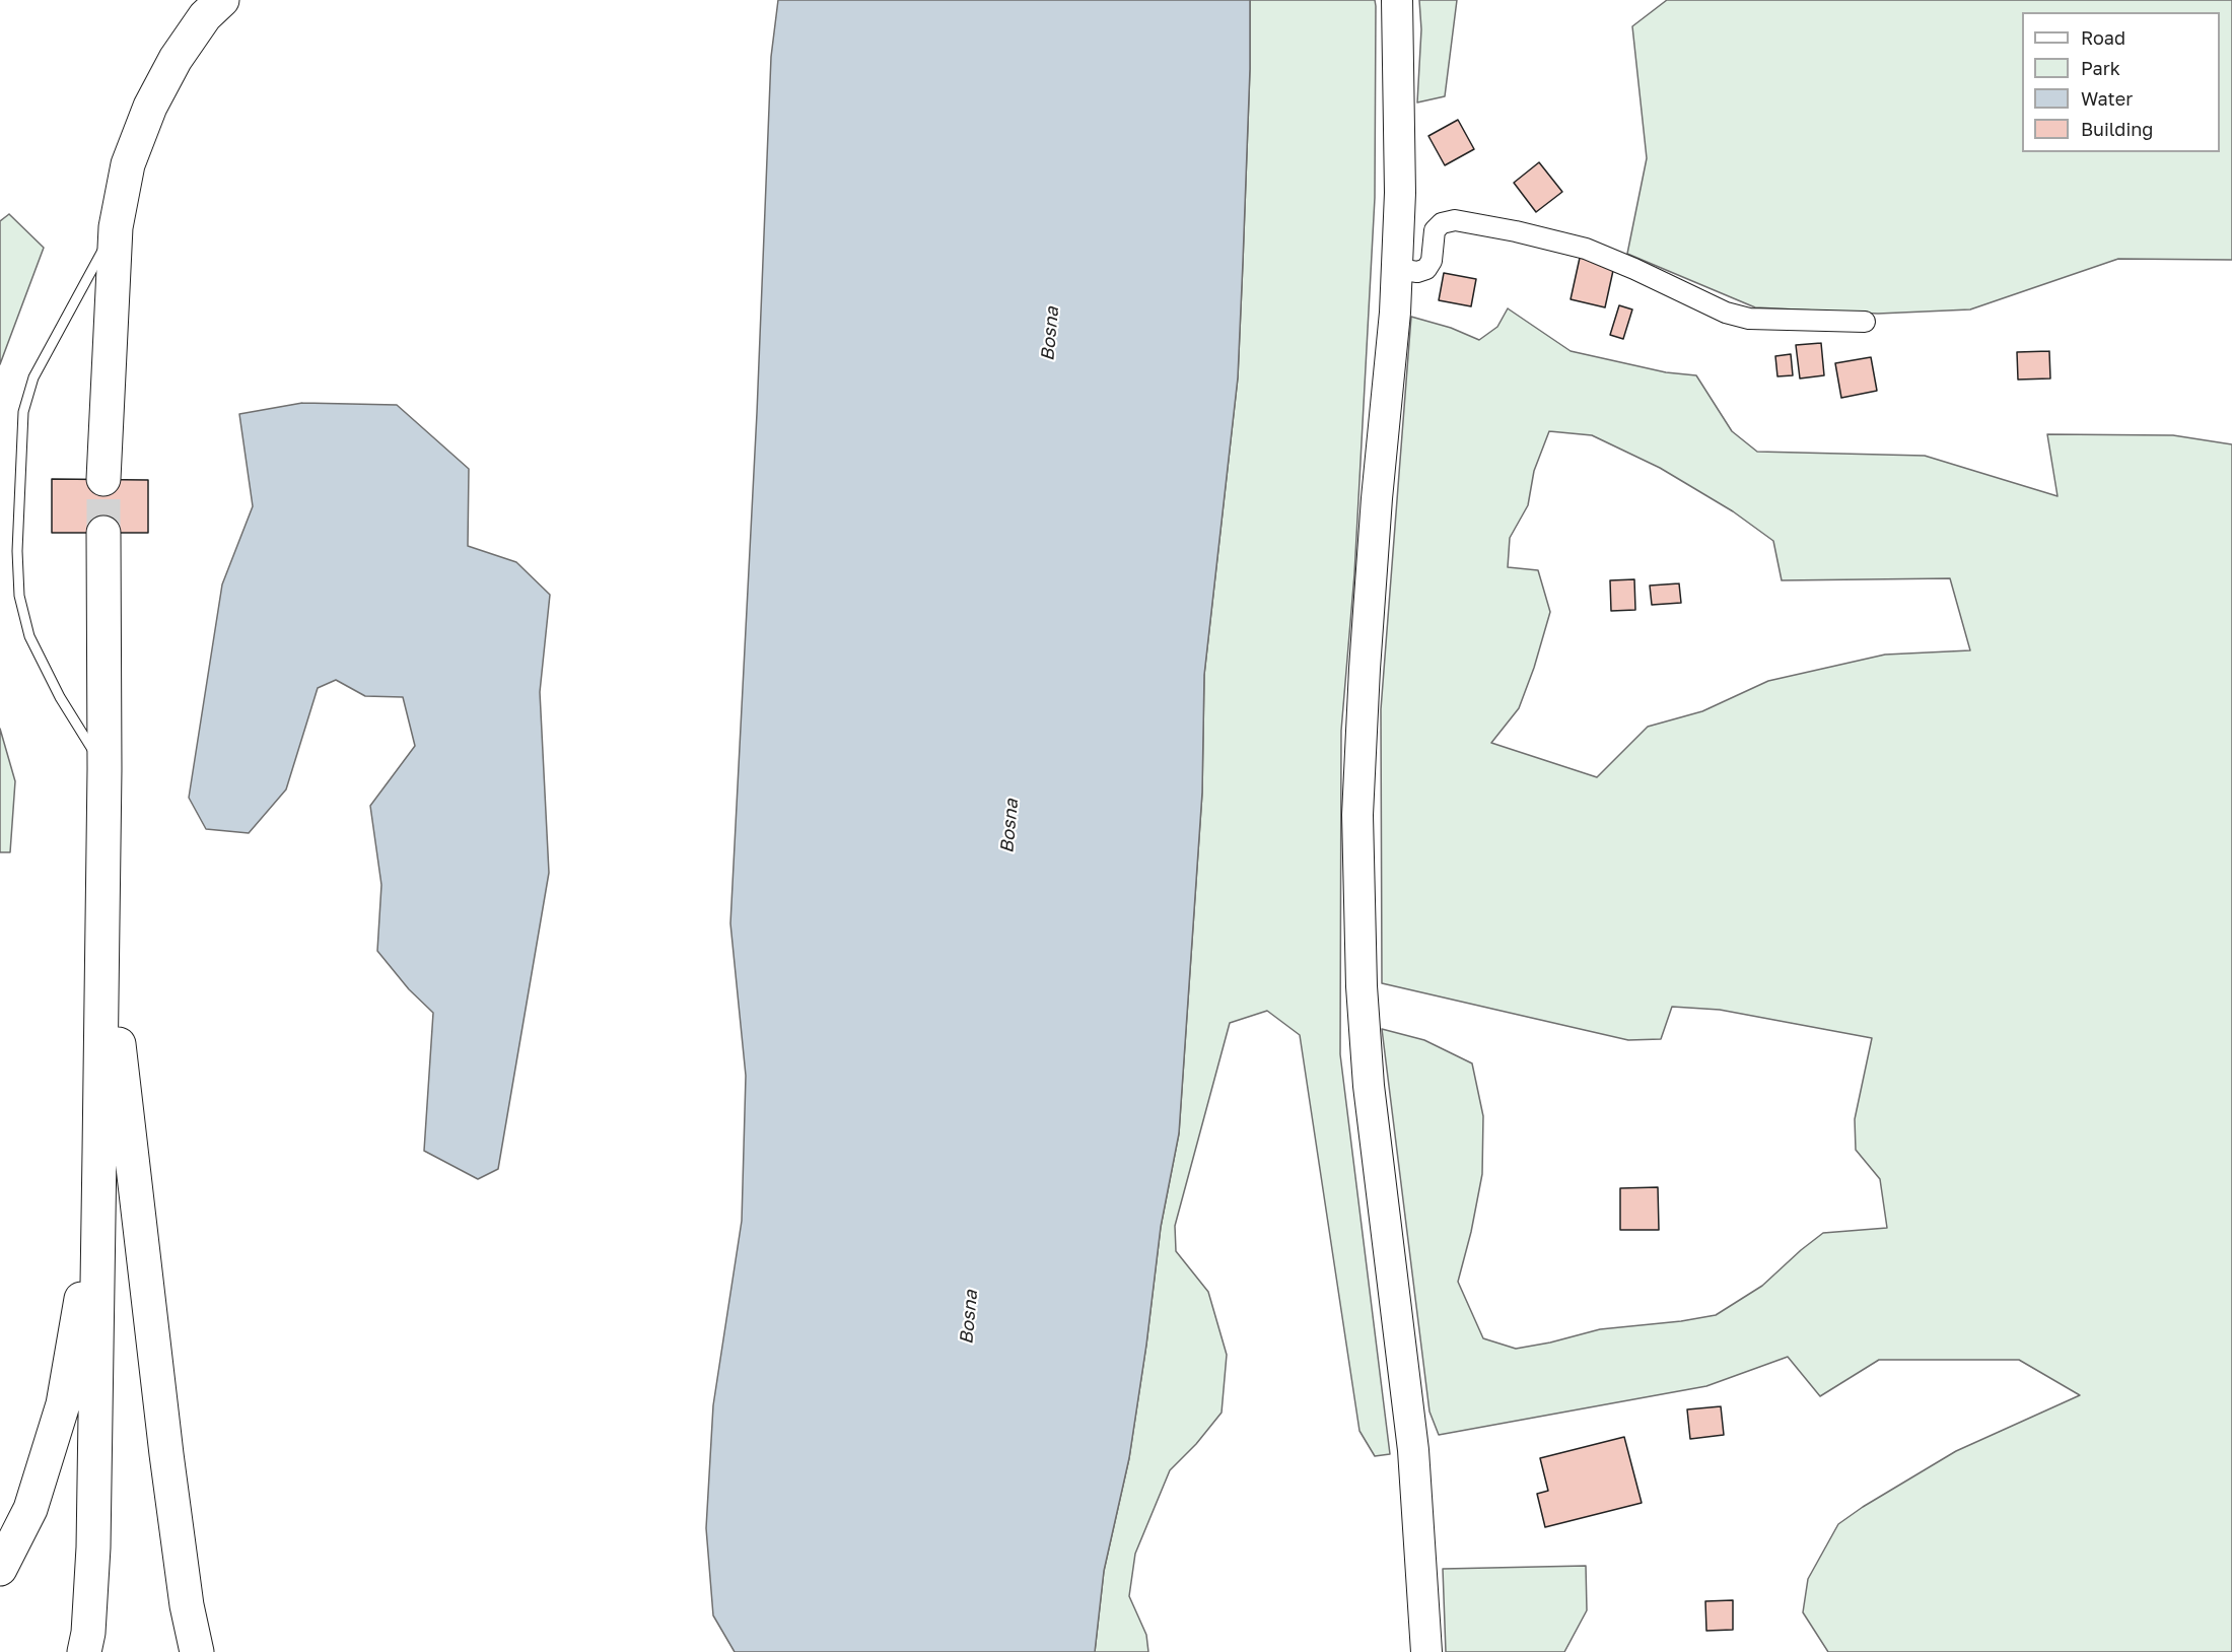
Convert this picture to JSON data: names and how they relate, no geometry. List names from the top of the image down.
{
  "water": ["Bosna"],
  "legend": [
    "Road",
    "Park",
    "Water",
    "Building"
  ]
}
